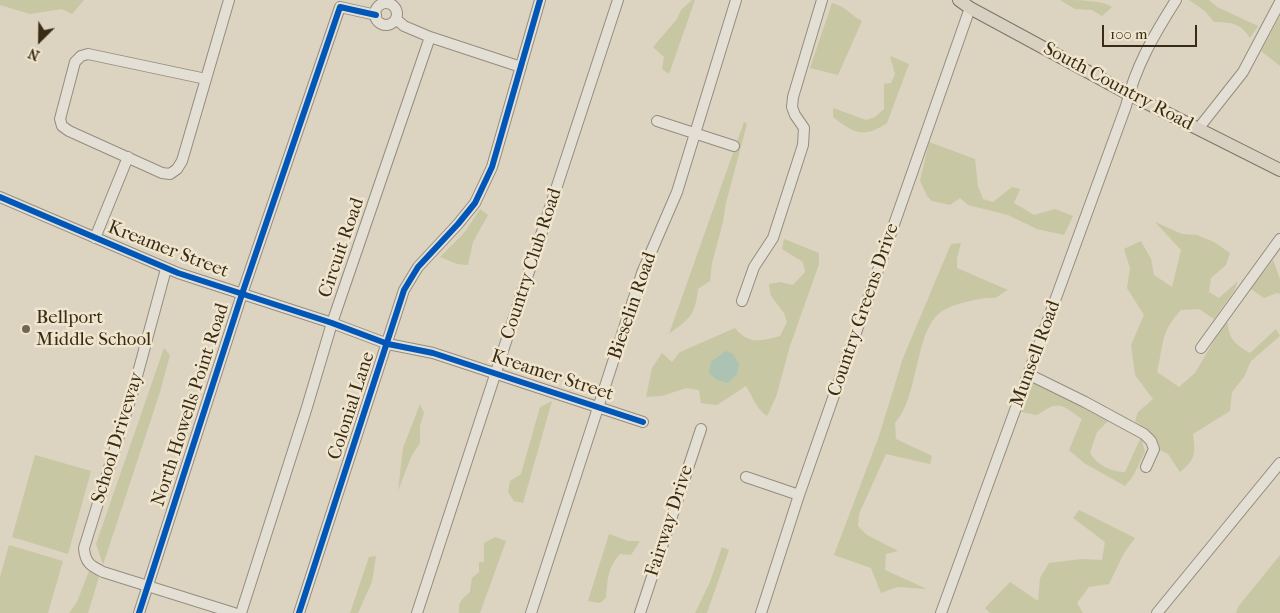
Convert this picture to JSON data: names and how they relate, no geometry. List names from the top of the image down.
{
  "streets": {
    "main road": ["South Country Road"],
    "street": [
      "Circuit Road",
      "Kreamer Street",
      "Country Club Road",
      "Bieselin Road",
      "Country Greens Drive",
      "Munsell Road",
      "North Howells Point Road",
      "Colonial Lane",
      "School Driveway",
      "Fairway Drive"
    ]
  },
  "crossings": [
    ["South Country Road", "Country Greens Drive"],
    ["South Country Road", "Munsell Road"],
    ["Circuit Road", "Kreamer Street"],
    ["Kreamer Street", "Country Club Road"],
    ["Kreamer Street", "Bieselin Road"],
    ["Kreamer Street", "North Howells Point Road"],
    ["Kreamer Street", "Colonial Lane"],
    ["Kreamer Street", "School Driveway"],
    ["North Howells Point Road", "School Driveway"]
  ],
  "places": ["Bellport Middle School"],
  "scale_bar": "100 m",
  "north": "bottom left"
}
